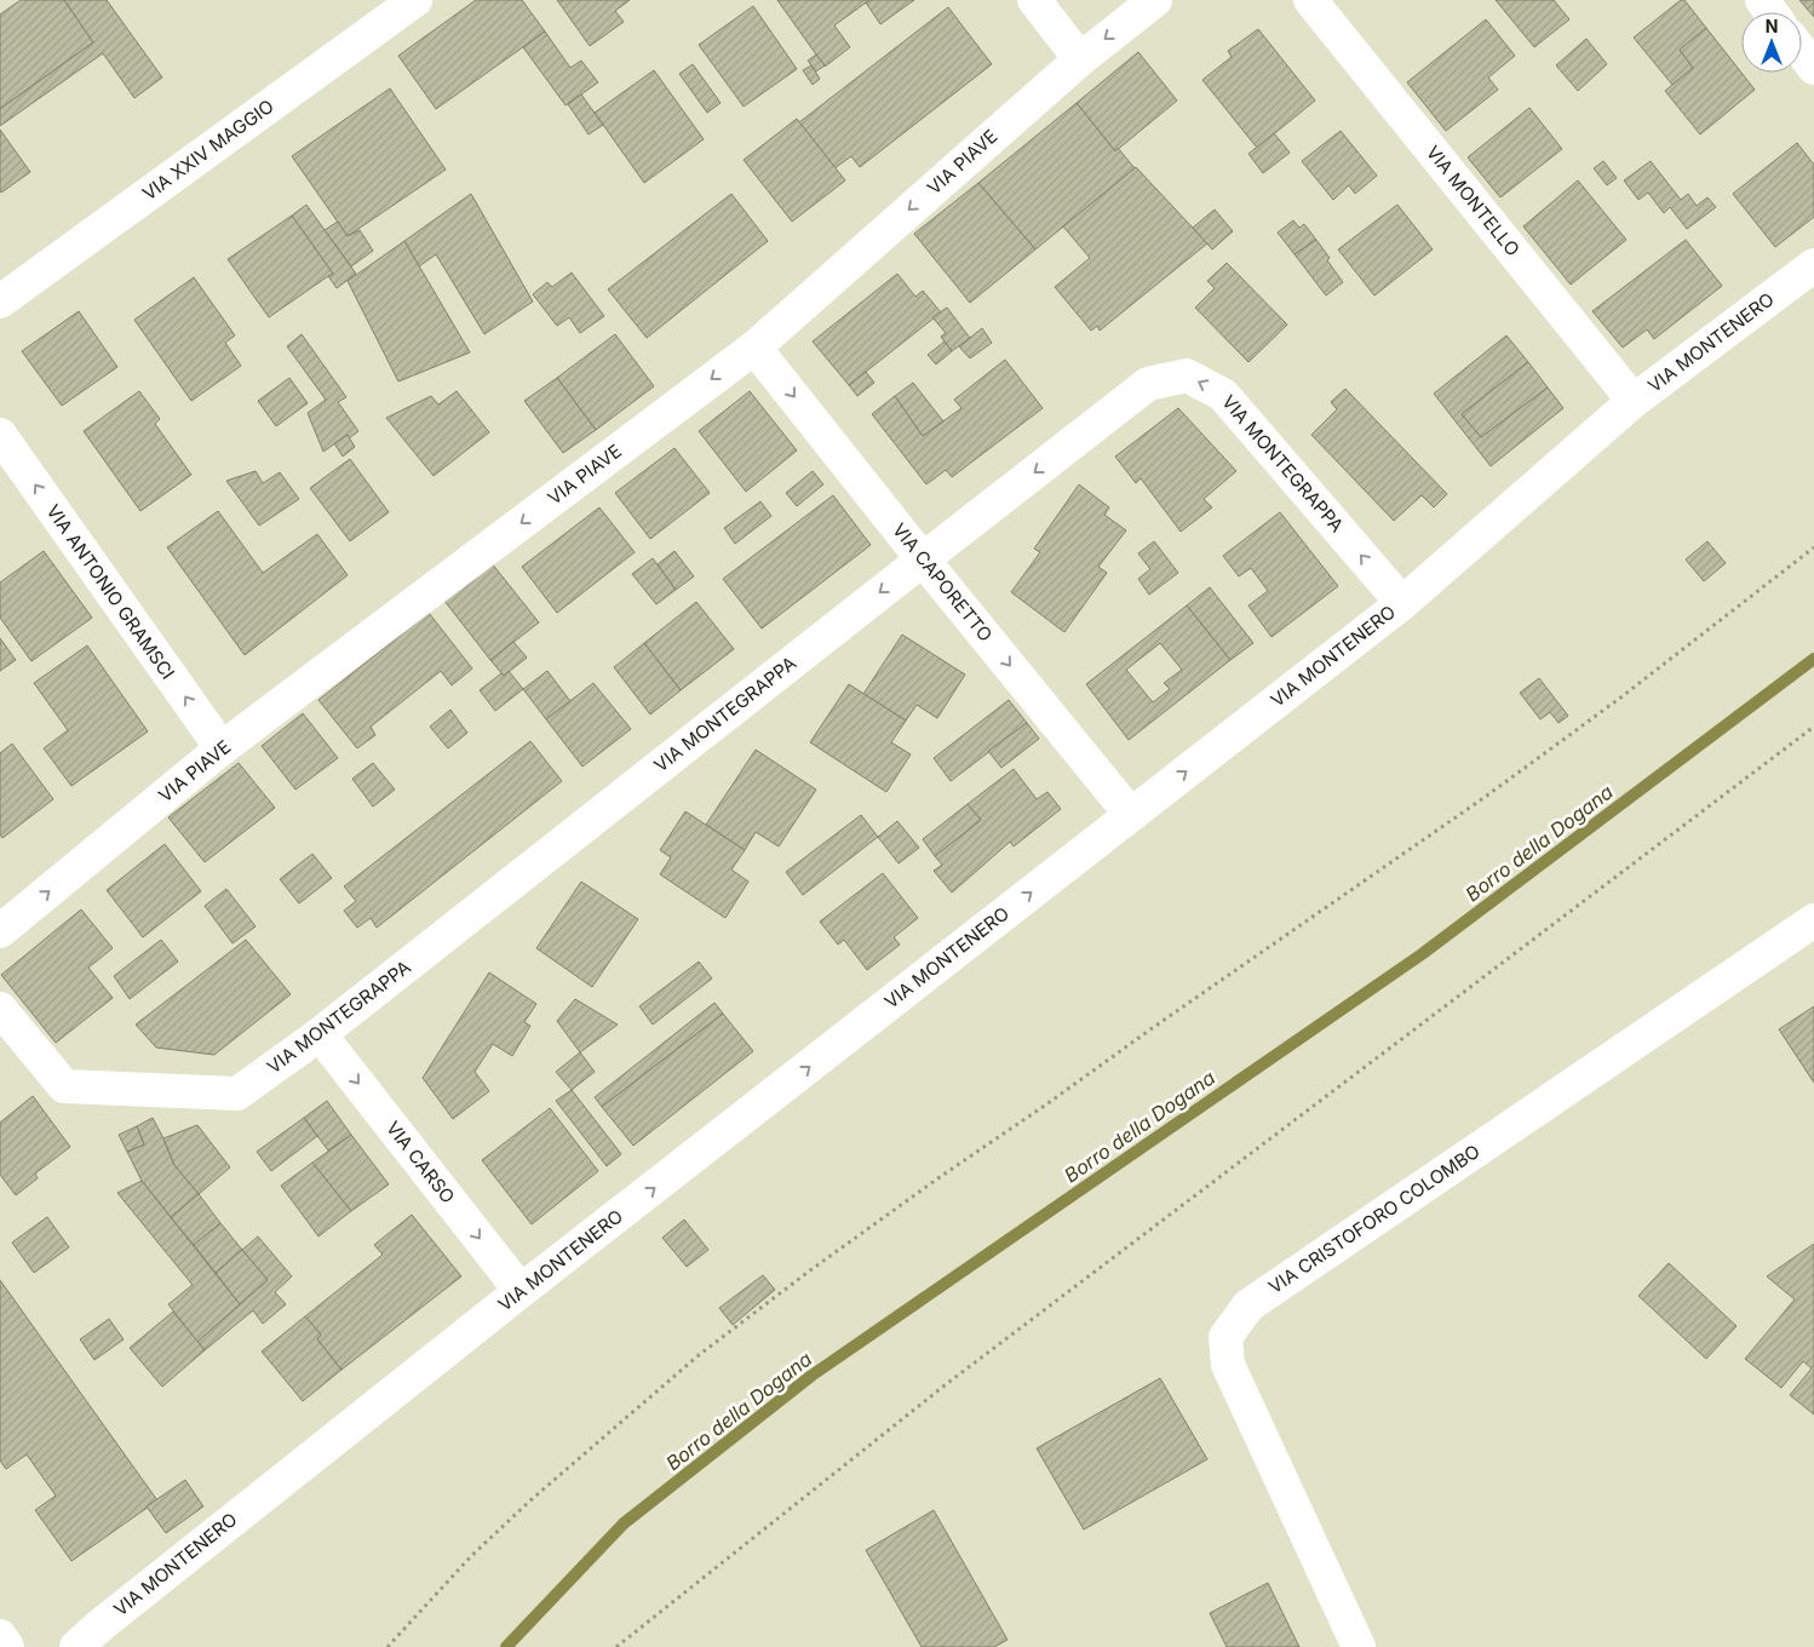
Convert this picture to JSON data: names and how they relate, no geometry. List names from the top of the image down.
{
  "streets": {
    "street": [
      "VIA XXIV MAGGIO",
      "VIA PIAVE",
      "VIA MONTELLO",
      "VIA MONTENERO",
      "VIA MONTEGRAPPA",
      "VIA CAPORETTO",
      "VIA ANTONIO GRAMSCI",
      "VIA CARSO",
      "VIA CRISTOFORO COLOMBO"
    ]
  },
  "crossings": [
    ["VIA PIAVE", "VIA CAPORETTO"],
    ["VIA PIAVE", "VIA ANTONIO GRAMSCI"],
    ["VIA MONTELLO", "VIA MONTENERO"],
    ["VIA MONTENERO", "VIA MONTEGRAPPA"],
    ["VIA MONTENERO", "VIA CAPORETTO"],
    ["VIA MONTENERO", "VIA CARSO"],
    ["VIA MONTEGRAPPA", "VIA CAPORETTO"],
    ["VIA MONTEGRAPPA", "VIA CARSO"]
  ],
  "one_way": [
    "VIA MONTENERO",
    "VIA MONTEGRAPPA",
    "VIA CAPORETTO",
    "VIA ANTONIO GRAMSCI",
    "VIA CARSO"
  ],
  "water": ["Borro della Dogana"],
  "north": "top"
}
